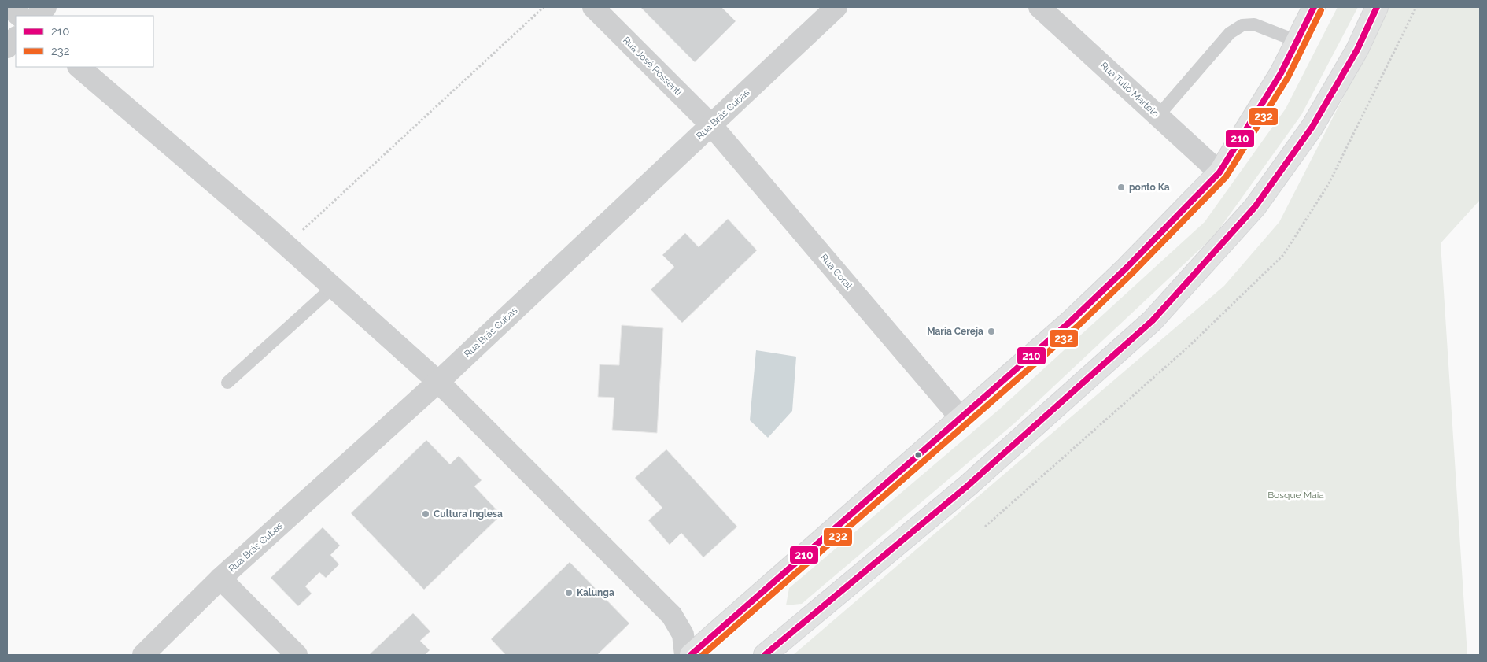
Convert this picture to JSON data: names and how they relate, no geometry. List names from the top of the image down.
{
  "streets": {
    "street": [
      "Rua José Possenti",
      "Rua Tulio Martelo",
      "Rua Brás Cubas",
      "Rua Coral"
    ]
  },
  "crossings": [
    ["Rua José Possenti", "Rua Brás Cubas"],
    ["Rua José Possenti", "Rua Coral"],
    ["Rua Brás Cubas", "Rua Coral"]
  ],
  "parks": ["Bosque Maia"],
  "places": [
    "ponto Ka",
    "Maria Cereja",
    "Cultura Inglesa",
    "Kalunga"
  ],
  "lines": ["transit line 210", "transit line 232"],
  "legend": ["210", "232"]
}
